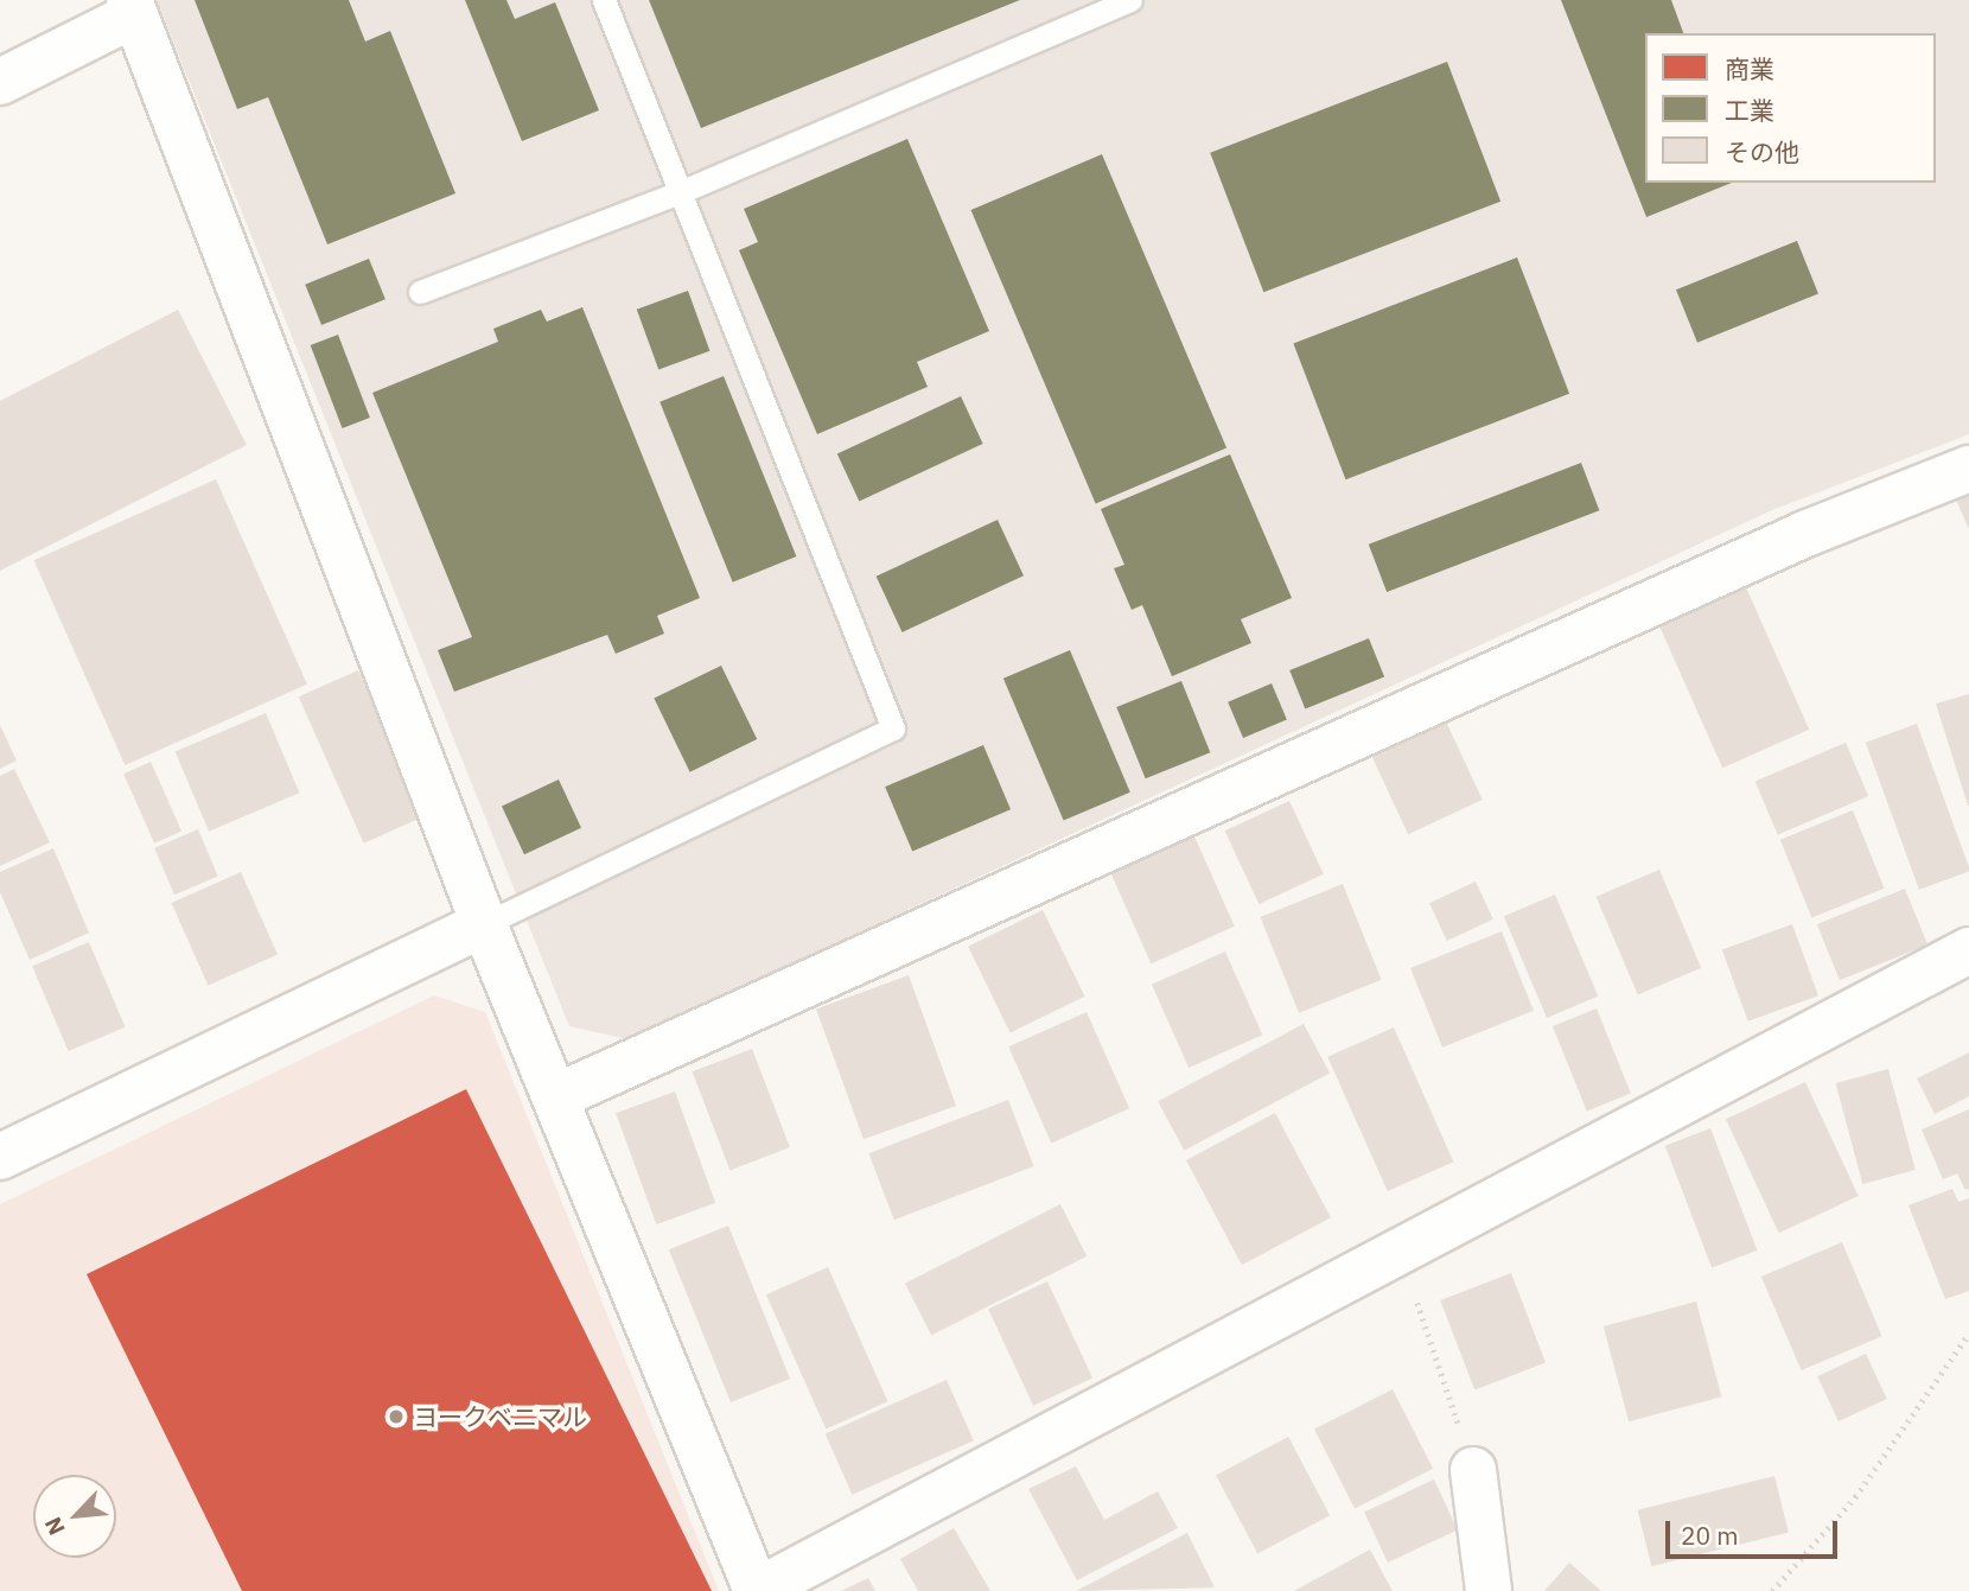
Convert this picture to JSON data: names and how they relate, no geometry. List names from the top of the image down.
{
  "places": ["ヨークベニマル"],
  "legend": ["商業", "工業", "その他"],
  "scale_bar": "20 m",
  "north": "bottom left"
}
